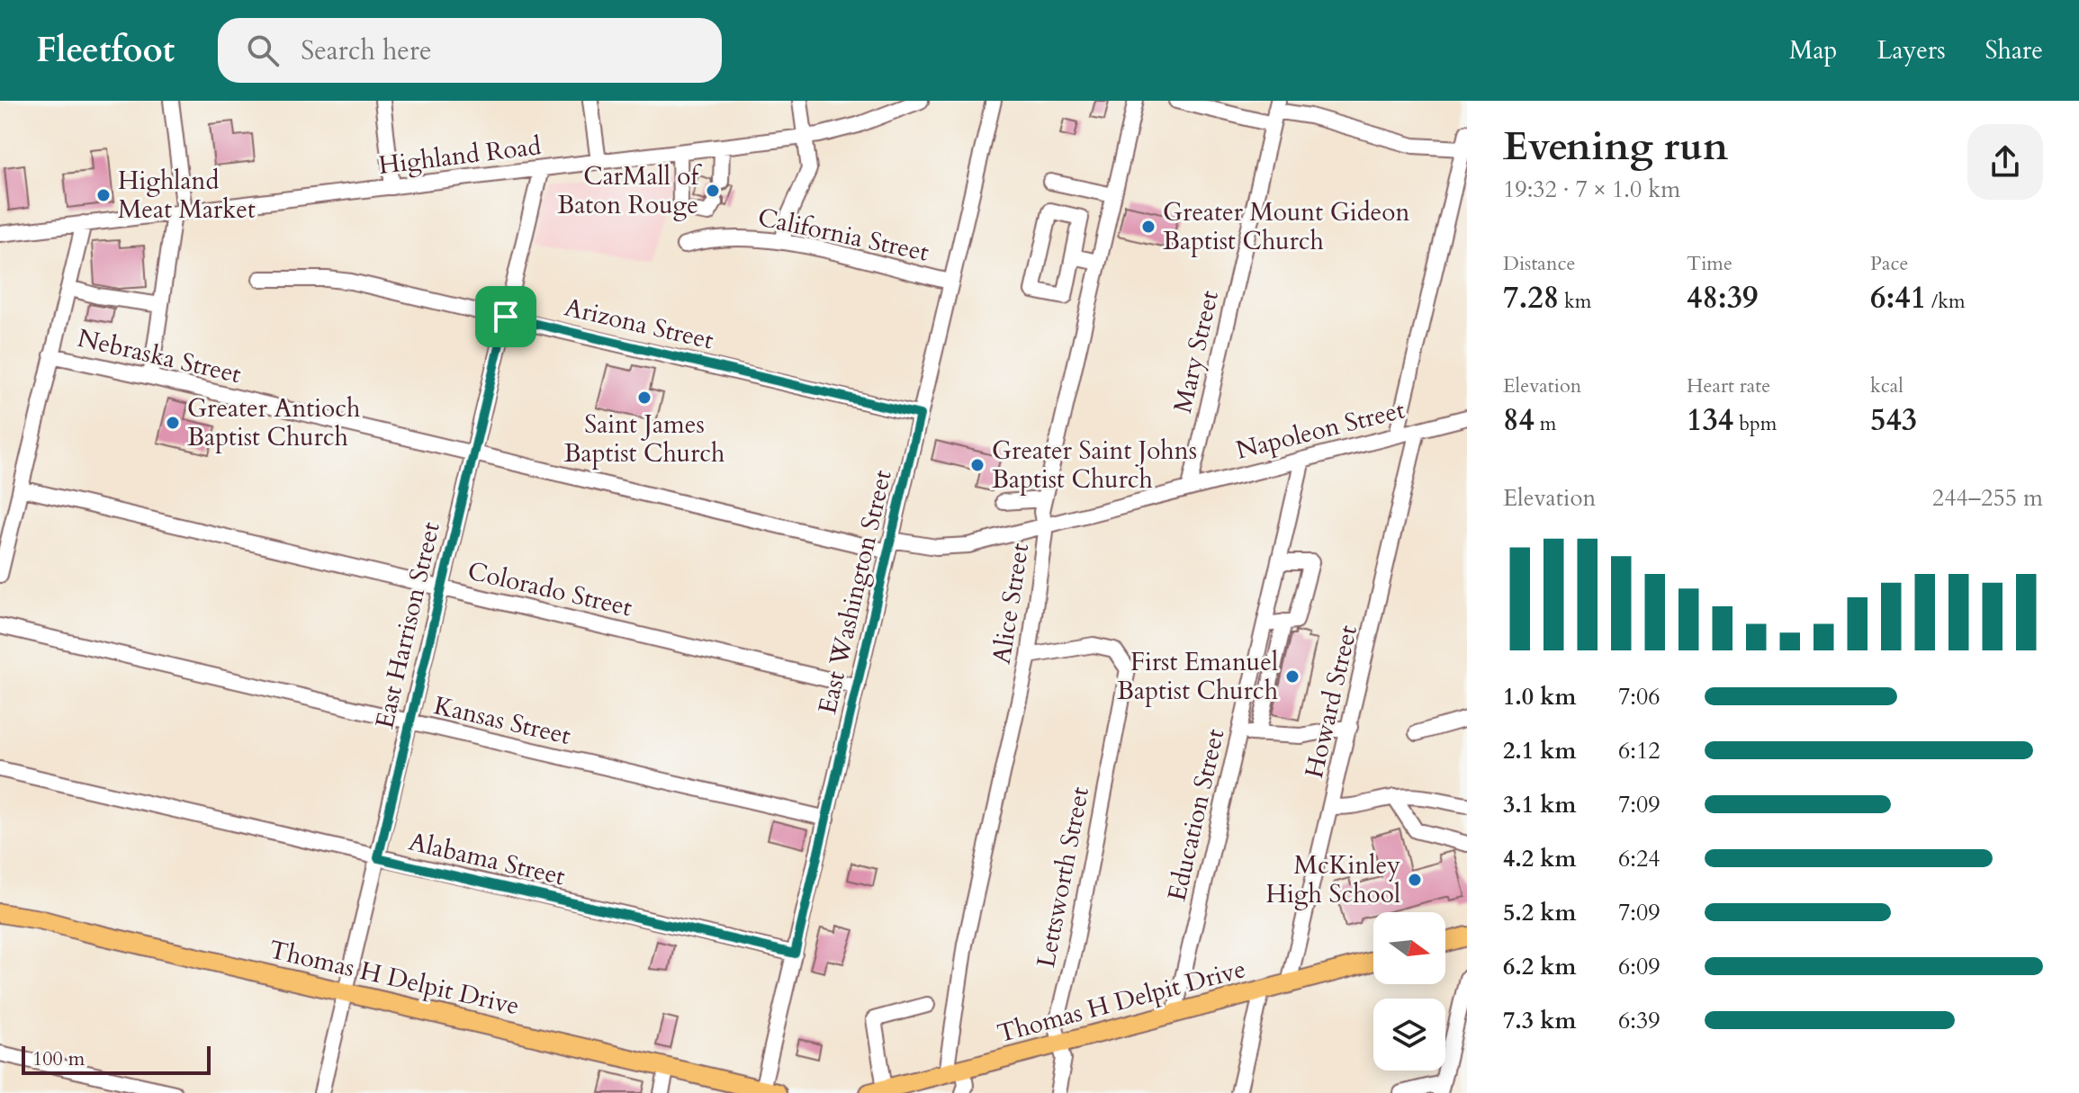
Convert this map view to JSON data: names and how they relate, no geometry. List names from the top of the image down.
{
  "streets": {
    "main road": ["Thomas H Delpit Drive"],
    "street": [
      "Highland Road",
      "California Street",
      "Arizona Street",
      "Mary Street",
      "Nebraska Street",
      "Napoleon Street",
      "Colorado Street",
      "East Washington Street",
      "Alice Street",
      "East Harrison Street",
      "Howard Street",
      "Kansas Street",
      "Education Street",
      "Alabama Street",
      "Lettsworth Street"
    ]
  },
  "crossings": [
    ["Highland Road", "East Harrison Street"],
    ["California Street", "East Washington Street"],
    ["Arizona Street", "East Washington Street"],
    ["Arizona Street", "East Harrison Street"],
    ["Mary Street", "Napoleon Street"],
    ["Nebraska Street", "Napoleon Street"],
    ["Nebraska Street", "East Washington Street"],
    ["Nebraska Street", "East Harrison Street"],
    ["Napoleon Street", "East Washington Street"],
    ["Napoleon Street", "Alice Street"],
    ["Napoleon Street", "Howard Street"],
    ["Napoleon Street", "Education Street"],
    ["Colorado Street", "East Washington Street"],
    ["Colorado Street", "East Harrison Street"],
    ["East Washington Street", "Kansas Street"],
    ["East Washington Street", "Alabama Street"],
    ["East Washington Street", "Thomas H Delpit Drive"],
    ["Alice Street", "Lettsworth Street"],
    ["Alice Street", "Thomas H Delpit Drive"],
    ["East Harrison Street", "Kansas Street"],
    ["East Harrison Street", "Alabama Street"],
    ["East Harrison Street", "Thomas H Delpit Drive"],
    ["Howard Street", "Thomas H Delpit Drive"],
    ["Education Street", "Thomas H Delpit Drive"],
    ["Lettsworth Street", "Thomas H Delpit Drive"]
  ],
  "places": [
    "CarMall of Baton Rouge",
    "Highland Meat Market",
    "Greater Mount Gideon Baptist Church",
    "Saint James Baptist Church",
    "Greater Antioch Baptist Church",
    "Greater Saint Johns Baptist Church",
    "First Emanuel Baptist Church",
    "McKinley High School"
  ],
  "scale_bar": "100 m",
  "north": "right",
  "page": {
    "header": "Fleetfoot",
    "search": "Search here",
    "nav": ["Map", "Layers", "Share"],
    "heading": ["Evening run", "19:32 · 7 × 1.0 km"],
    "stats": [
      ["Distance", "7.28 km"],
      ["Time", "48:39"],
      ["Pace", "6:41 /km"],
      ["Elevation", "84 m"],
      ["Heart rate", "134 bpm"],
      ["kcal", "543"]
    ],
    "chart": ["Elevation", "244–255 m"],
    "list": [
      {
        "name": "1.0 km",
        "note": "7:06"
      },
      {
        "name": "2.1 km",
        "note": "6:12"
      },
      {
        "name": "3.1 km",
        "note": "7:09"
      },
      {
        "name": "4.2 km",
        "note": "6:24"
      },
      {
        "name": "5.2 km",
        "note": "7:09"
      },
      {
        "name": "6.2 km",
        "note": "6:09"
      },
      {
        "name": "7.3 km",
        "note": "6:39"
      }
    ],
    "scale": "100 m"
  }
}
